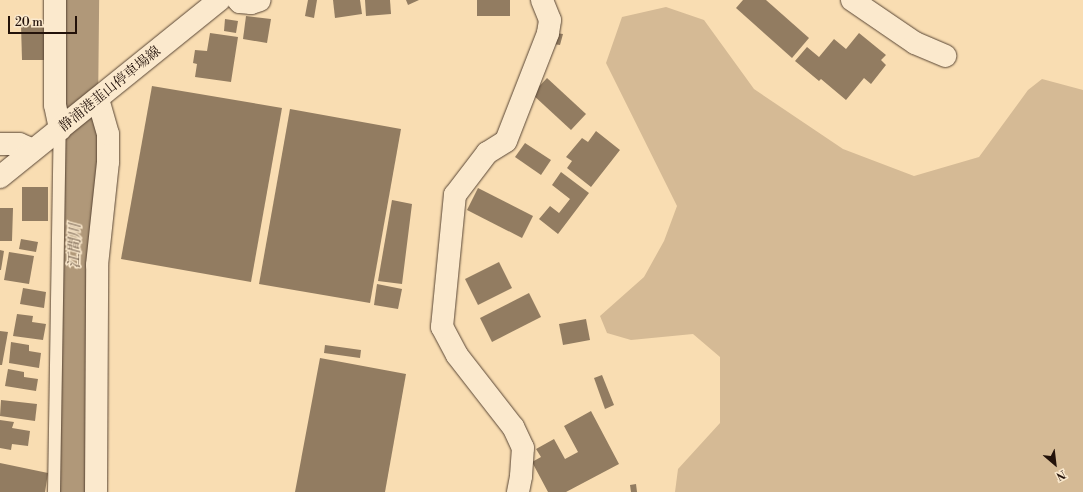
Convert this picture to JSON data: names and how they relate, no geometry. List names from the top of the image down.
{
  "streets": {
    "street": ["静浦港韮山停車場線"]
  },
  "water": ["江間川"],
  "scale_bar": "20 m",
  "north": "bottom right"
}
